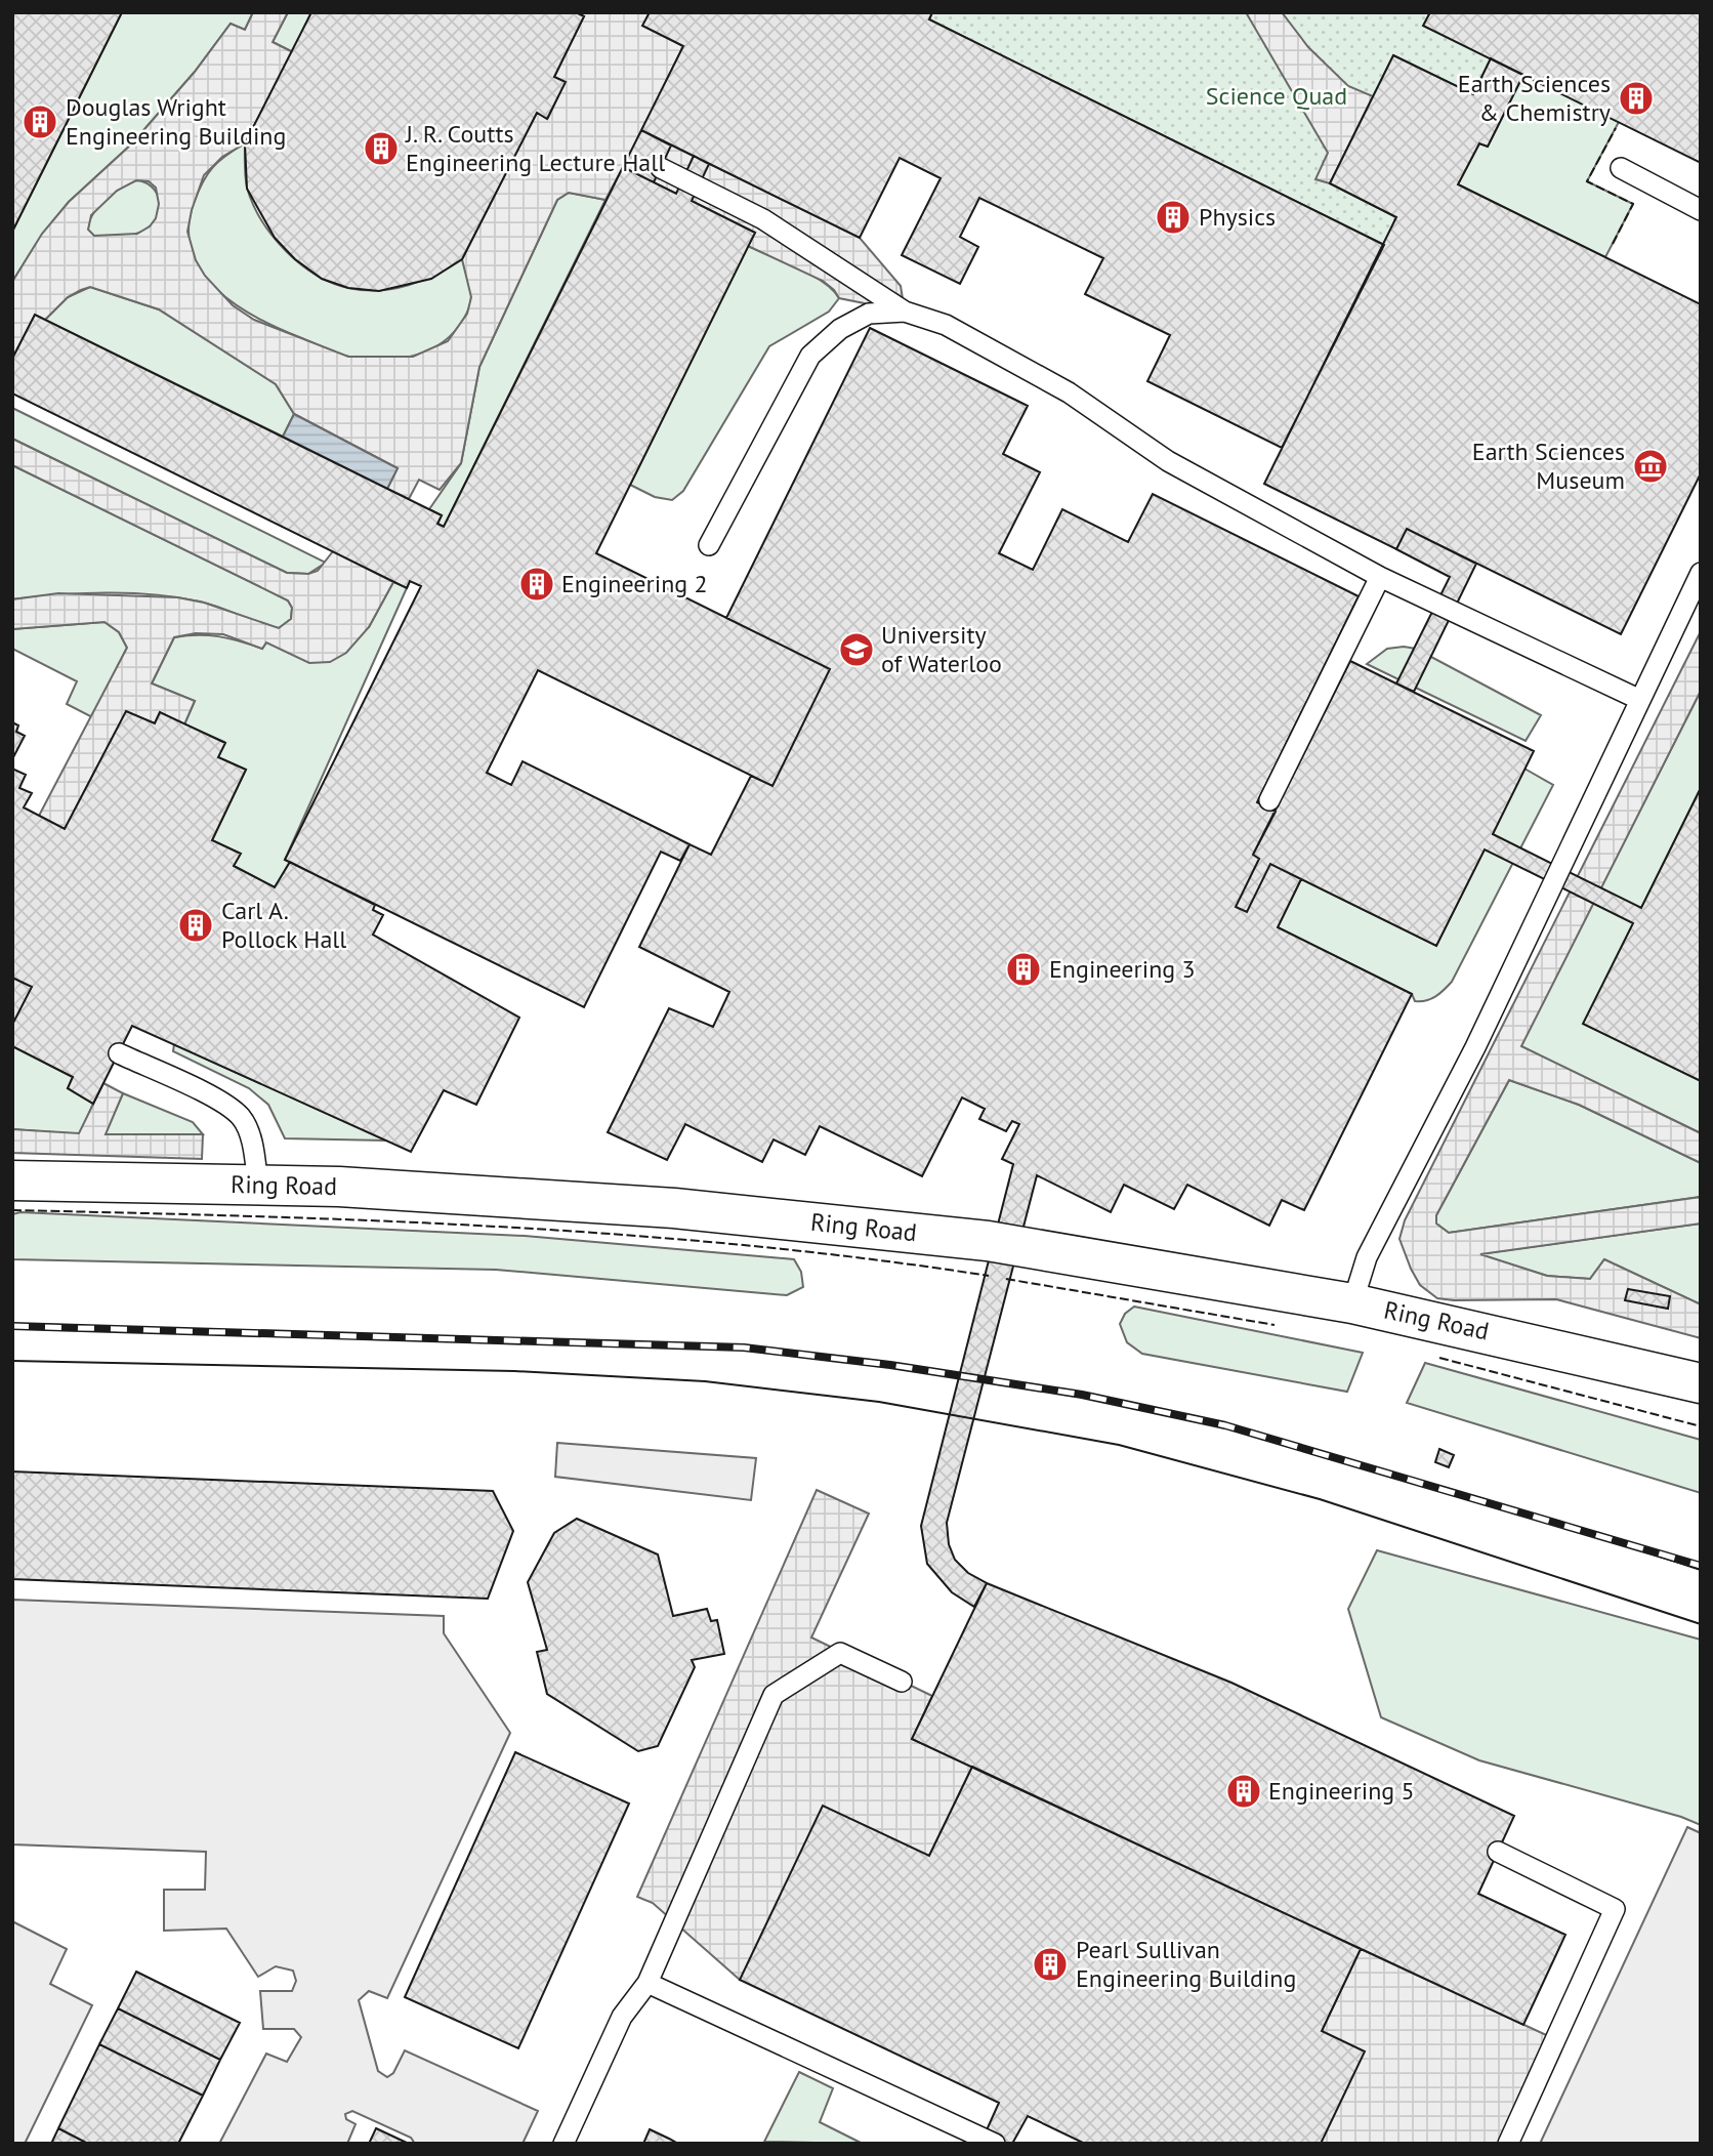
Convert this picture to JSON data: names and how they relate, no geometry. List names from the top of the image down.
{
  "streets": {
    "street": ["Ring Road"]
  },
  "parks": ["Science Quad"],
  "places": {
    "building": [
      "Earth Sciences & Chemistry",
      "Douglas Wright Engineering Building",
      "J. R. Coutts Engineering Lecture Hall",
      "Physics",
      "Engineering 2",
      "Carl A. Pollock Hall",
      "Engineering 3",
      "Engineering 5",
      "Pearl Sullivan Engineering Building"
    ],
    "museum": ["Earth Sciences Museum"],
    "school or university": ["University of Waterloo"]
  }
}
